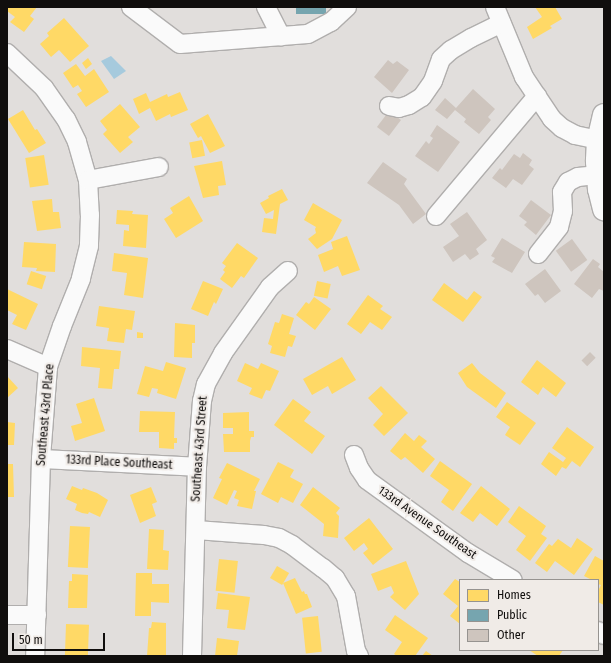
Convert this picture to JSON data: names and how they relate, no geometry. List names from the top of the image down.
{
  "streets": {
    "street": [
      "Southeast 43rd Place",
      "Southeast 43rd Street",
      "133rd Place Southeast",
      "133rd Avenue Southeast"
    ]
  },
  "crossings": [
    ["Southeast 43rd Place", "133rd Place Southeast"],
    ["Southeast 43rd Street", "133rd Place Southeast"]
  ],
  "legend": ["Homes", "Public", "Other"],
  "scale_bar": "50 m"
}
